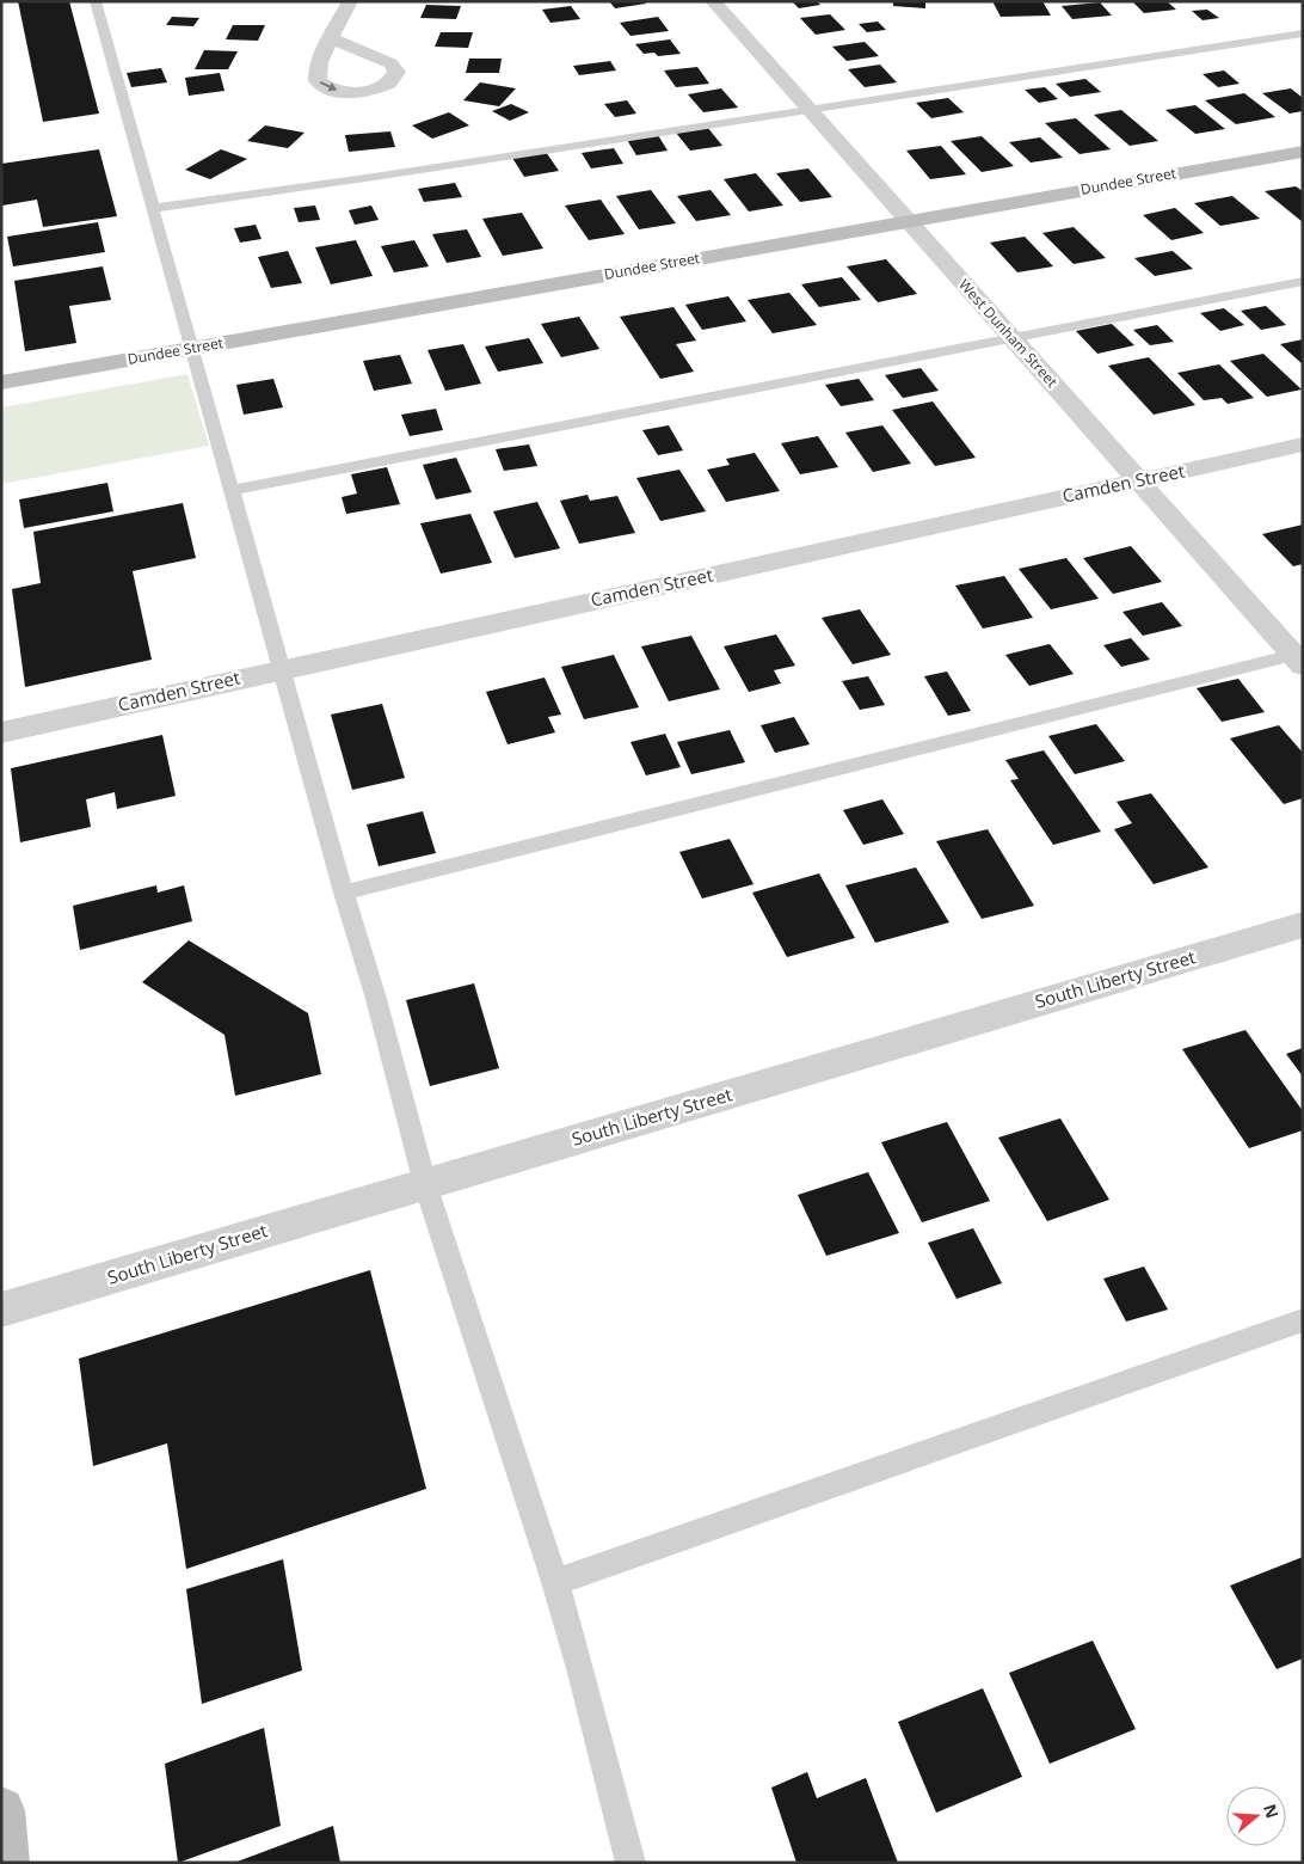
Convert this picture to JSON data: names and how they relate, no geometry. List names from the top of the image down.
{
  "streets": {
    "street": [
      "Dundee Street",
      "West Dunham Street",
      "Camden Street",
      "South Liberty Street"
    ]
  },
  "crossings": [
    ["Dundee Street", "West Dunham Street"],
    ["West Dunham Street", "Camden Street"]
  ],
  "north": "right"
}
